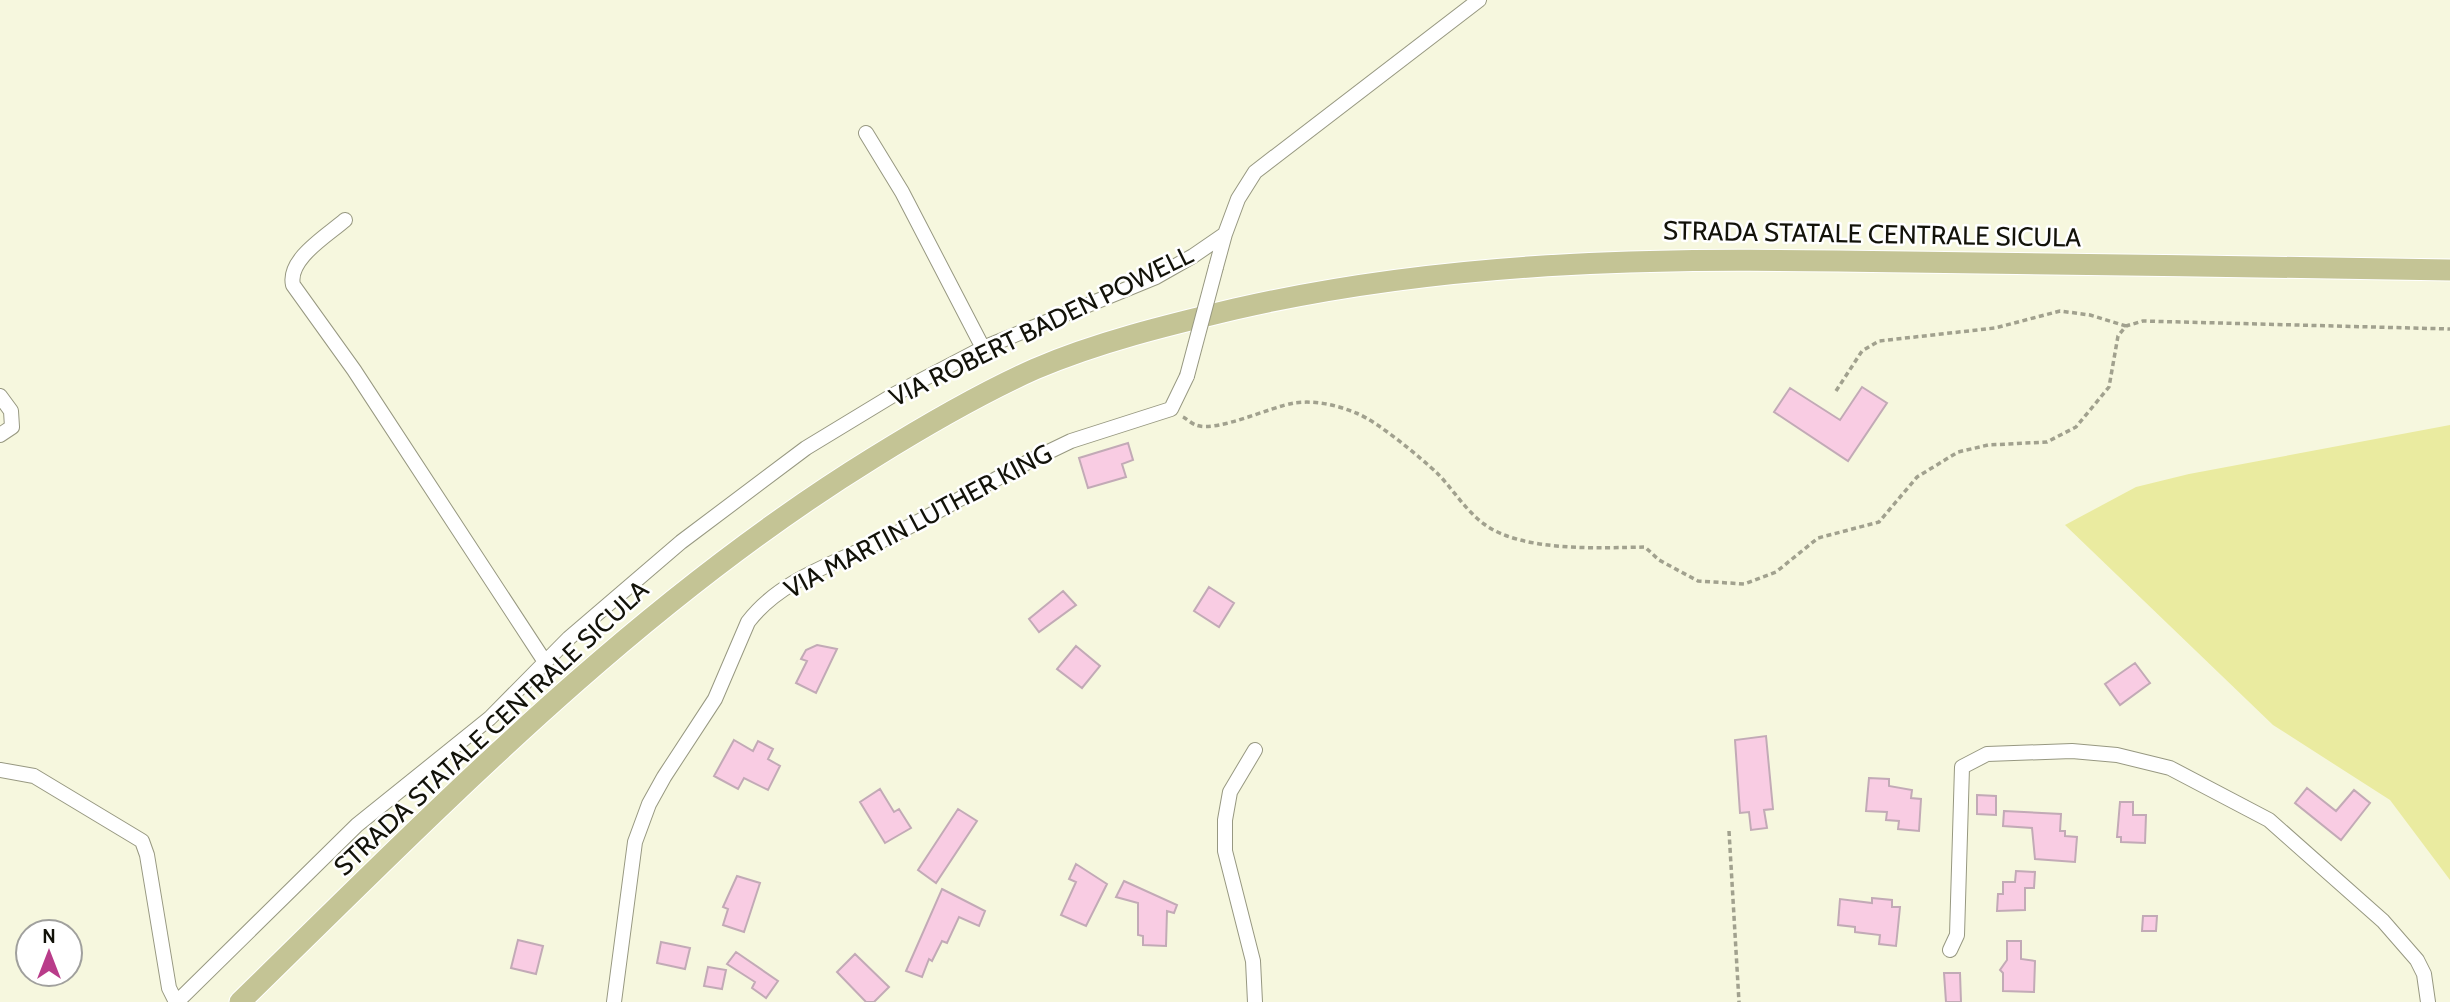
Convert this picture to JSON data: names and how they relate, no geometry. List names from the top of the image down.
{
  "streets": {
    "main road": ["STRADA STATALE CENTRALE SICULA"],
    "street": ["VIA ROBERT BADEN POWELL", "VIA MARTIN LUTHER KING"]
  },
  "north": "top"
}
